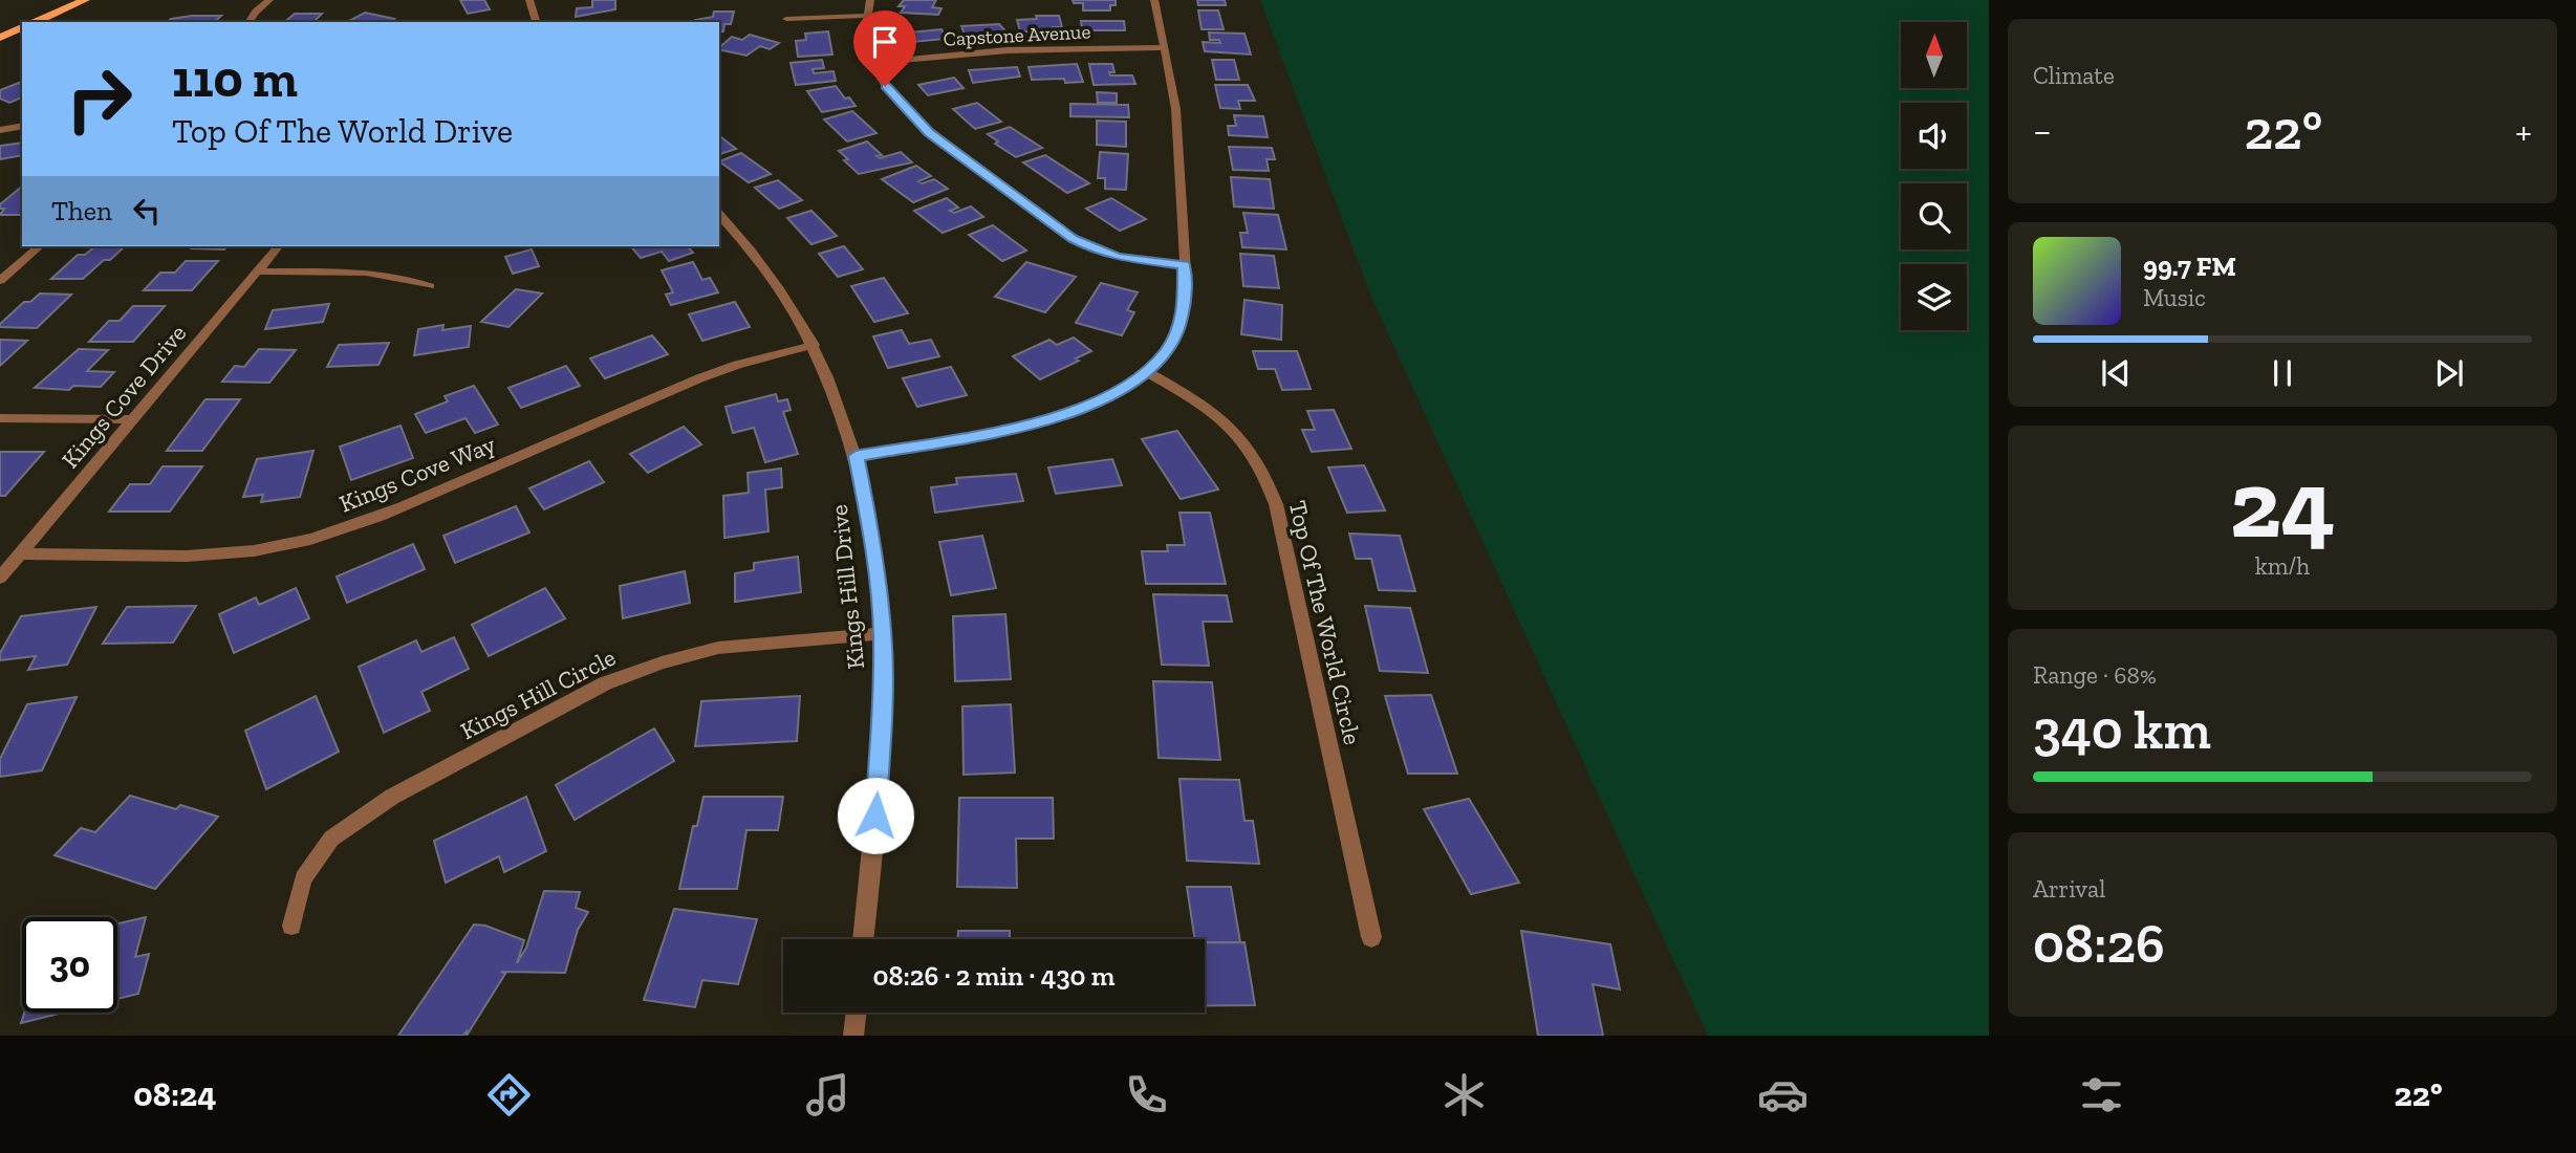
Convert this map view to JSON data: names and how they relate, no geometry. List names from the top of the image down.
{
  "streets": {
    "street": [
      "Capstone Avenue",
      "Kings Cove Drive",
      "Kings Cove Way",
      "Kings Hill Drive",
      "Top Of The World Circle",
      "Kings Hill Circle"
    ]
  },
  "crossings": [
    ["Kings Cove Drive", "Kings Cove Way"],
    ["Kings Cove Way", "Kings Hill Drive"],
    ["Kings Hill Drive", "Kings Hill Circle"]
  ],
  "north": "top",
  "page": {
    "tile": [
      "Climate",
      ["24", "km/h"],
      ["Range · 68%", "340 km"],
      ["Arrival", "08:26"]
    ],
    "turn": ["110 m", "Top Of The World Drive"],
    "heat": ["−", "22°", "+"],
    "then": "Then",
    "song": ["99.7 FM", "Music"],
    "limit": "30",
    "trip": "08:26 · 2 min · 430 m",
    "tabs": ["08:24", "22°"]
  }
}
